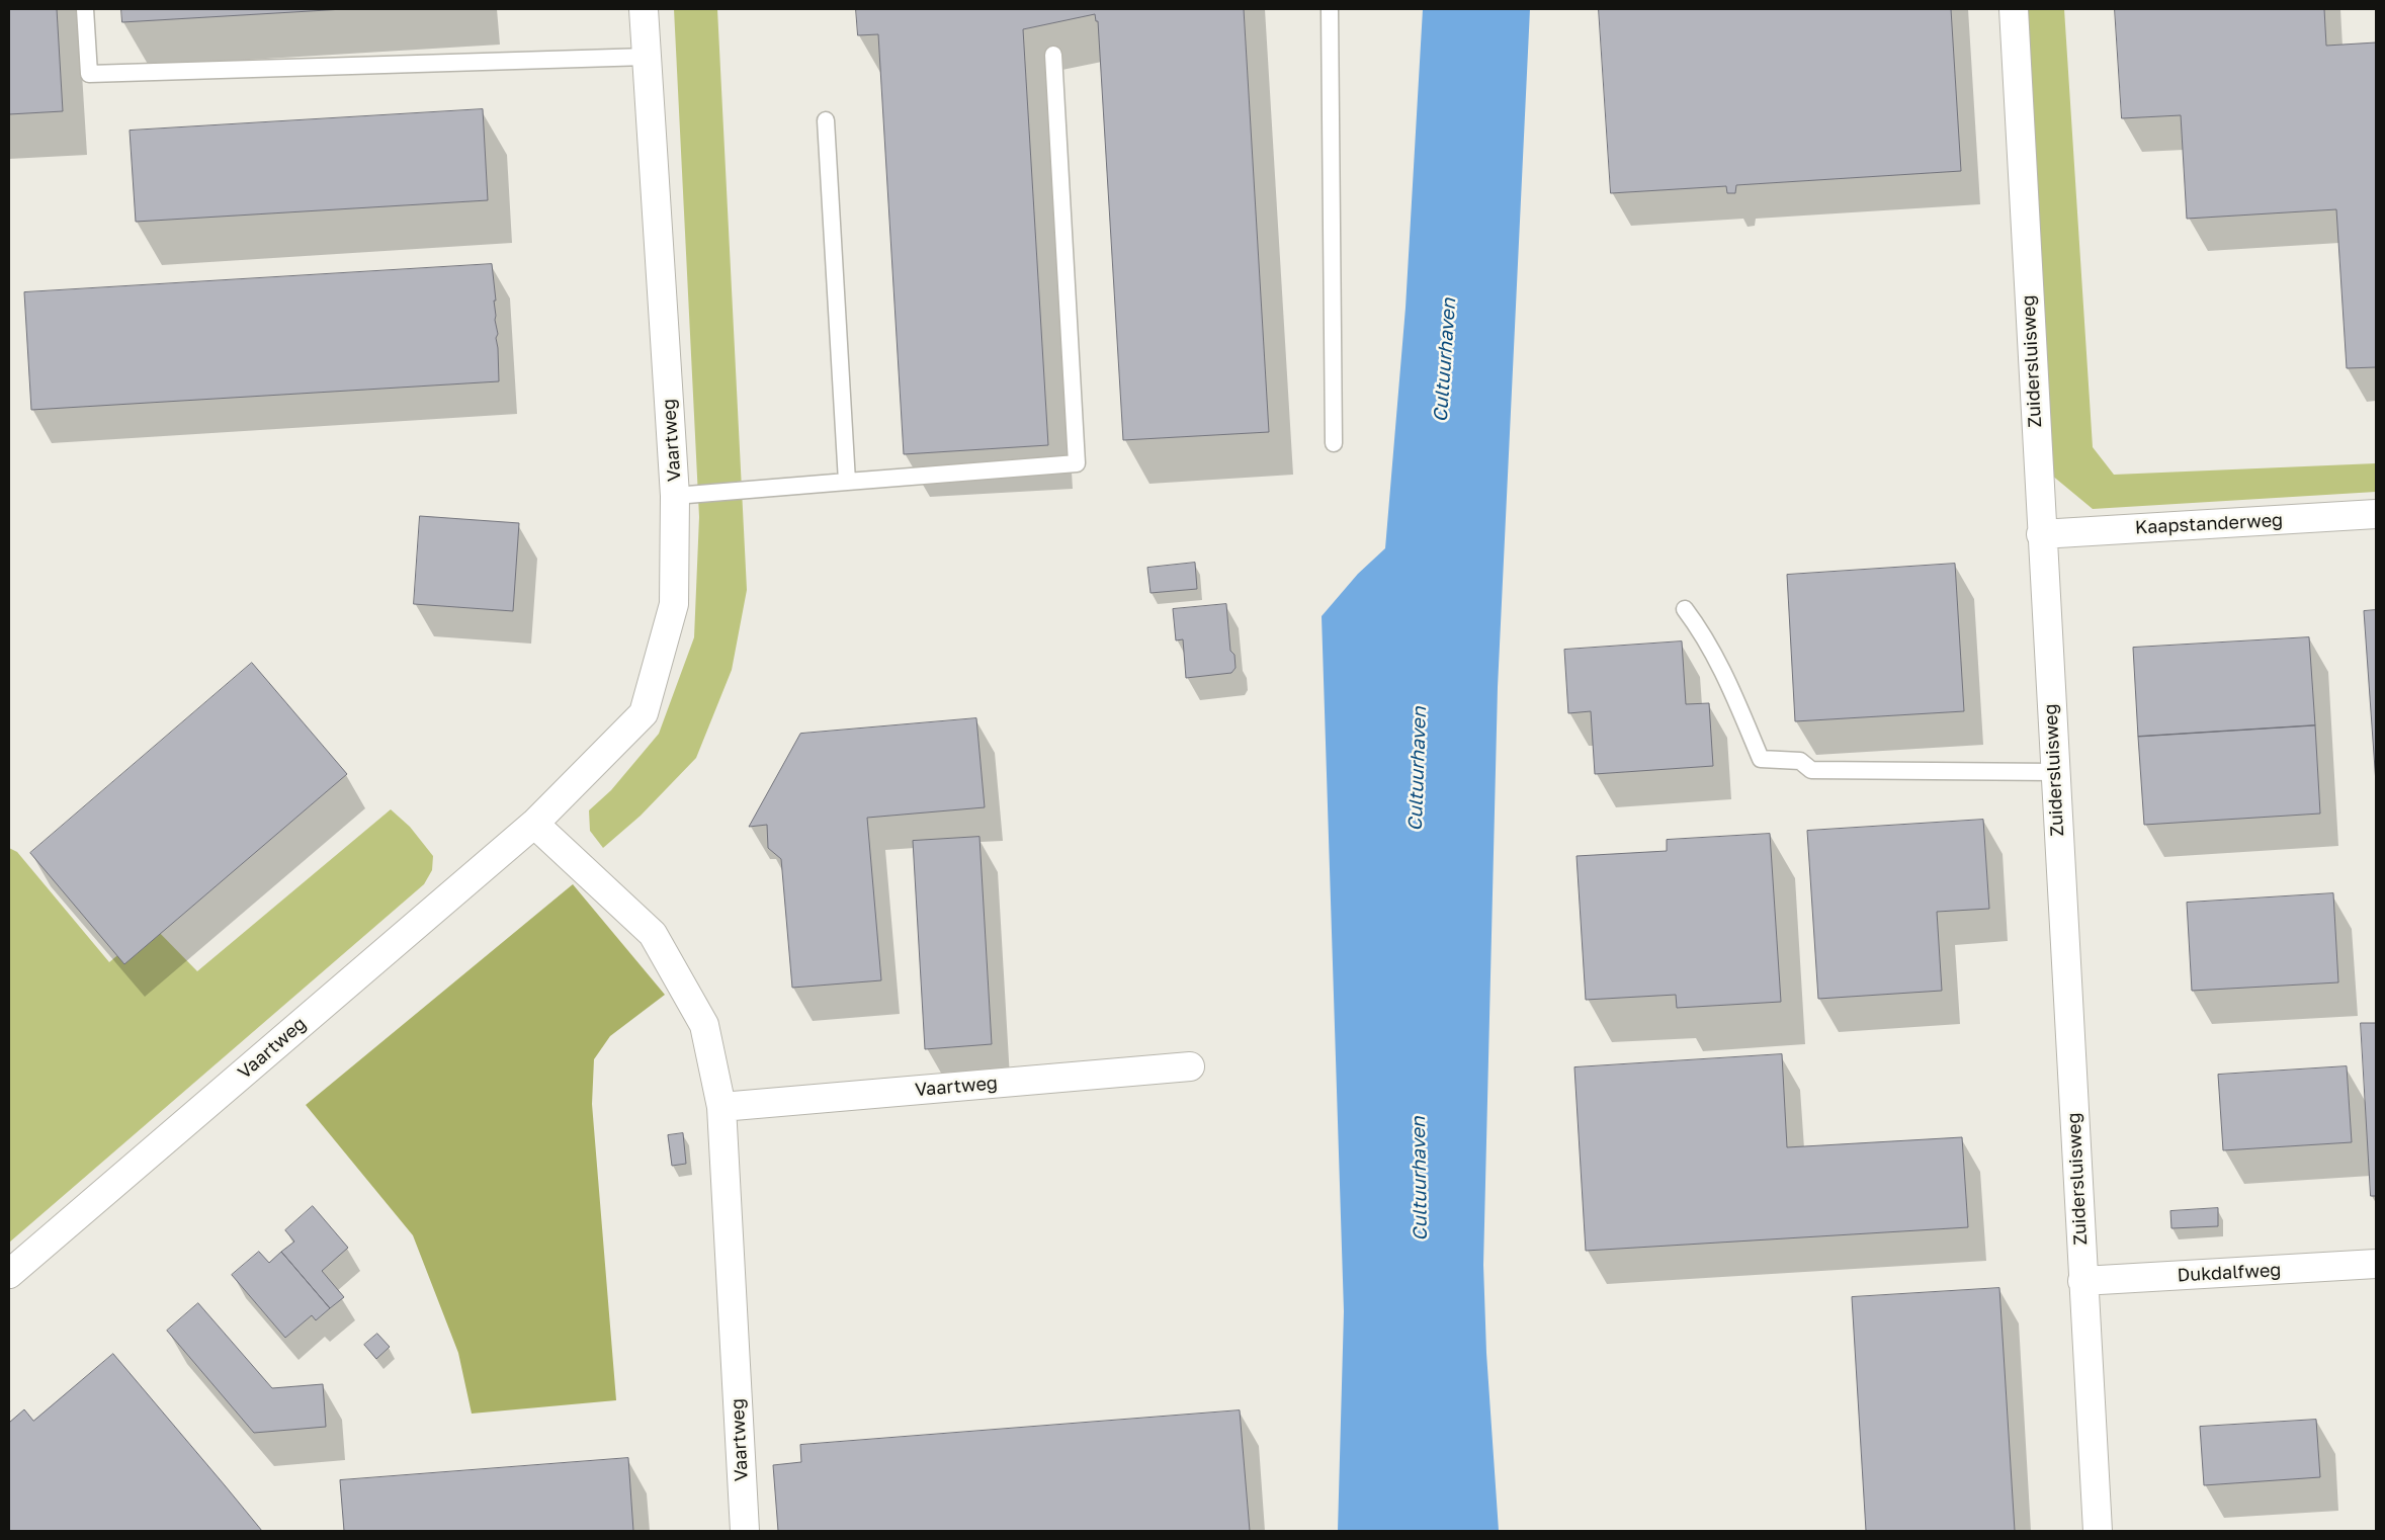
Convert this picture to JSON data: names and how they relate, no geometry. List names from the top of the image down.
{
  "streets": {
    "street": [
      "Zuidersluisweg",
      "Vaartweg",
      "Kaapstanderweg",
      "Dukdalfweg"
    ]
  },
  "crossings": [
    ["Zuidersluisweg", "Kaapstanderweg"],
    ["Zuidersluisweg", "Dukdalfweg"]
  ],
  "water": ["Cultuurhaven"]
}
